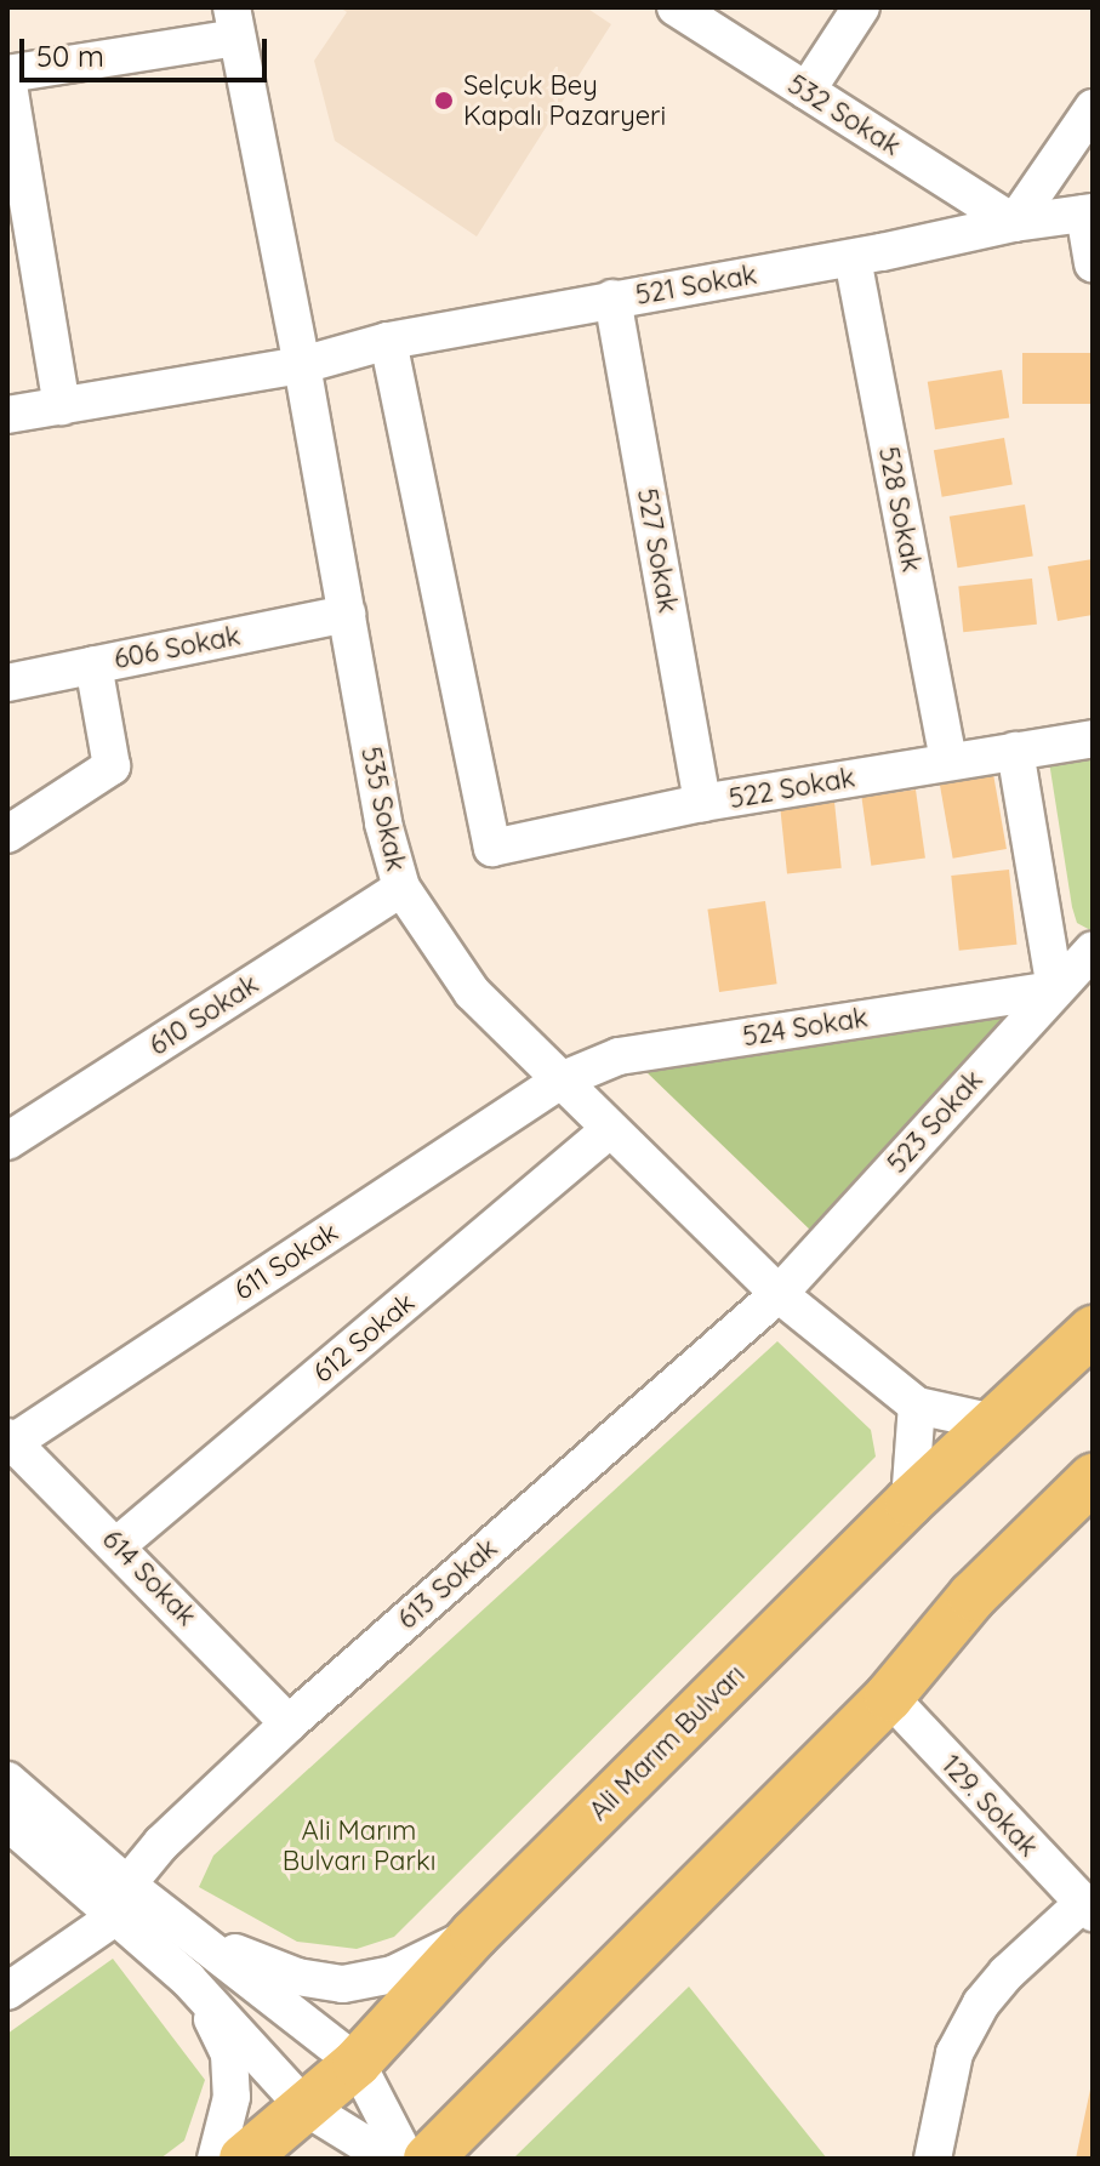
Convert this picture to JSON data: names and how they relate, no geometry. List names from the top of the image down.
{
  "streets": {
    "main road": ["Ali Marım Bulvarı"],
    "street": [
      "532 Sokak",
      "521 Sokak",
      "528 Sokak",
      "527 Sokak",
      "606 Sokak",
      "522 Sokak",
      "535 Sokak",
      "610 Sokak",
      "524 Sokak",
      "523 Sokak",
      "611 Sokak",
      "612 Sokak",
      "614 Sokak",
      "613 Sokak",
      "129. Sokak"
    ]
  },
  "crossings": [
    ["532 Sokak", "521 Sokak"],
    ["521 Sokak", "528 Sokak"],
    ["521 Sokak", "527 Sokak"],
    ["521 Sokak", "522 Sokak"],
    ["521 Sokak", "535 Sokak"],
    ["528 Sokak", "522 Sokak"],
    ["527 Sokak", "522 Sokak"],
    ["606 Sokak", "535 Sokak"],
    ["535 Sokak", "610 Sokak"],
    ["535 Sokak", "524 Sokak"],
    ["535 Sokak", "523 Sokak"],
    ["535 Sokak", "611 Sokak"],
    ["535 Sokak", "612 Sokak"],
    ["535 Sokak", "613 Sokak"],
    ["524 Sokak", "523 Sokak"],
    ["524 Sokak", "611 Sokak"],
    ["523 Sokak", "613 Sokak"],
    ["611 Sokak", "614 Sokak"],
    ["612 Sokak", "614 Sokak"],
    ["614 Sokak", "613 Sokak"]
  ],
  "parks": ["Ali Marım Bulvarı Parkı"],
  "places": ["Selçuk Bey Kapalı Pazaryeri"],
  "scale_bar": "50 m"
}
